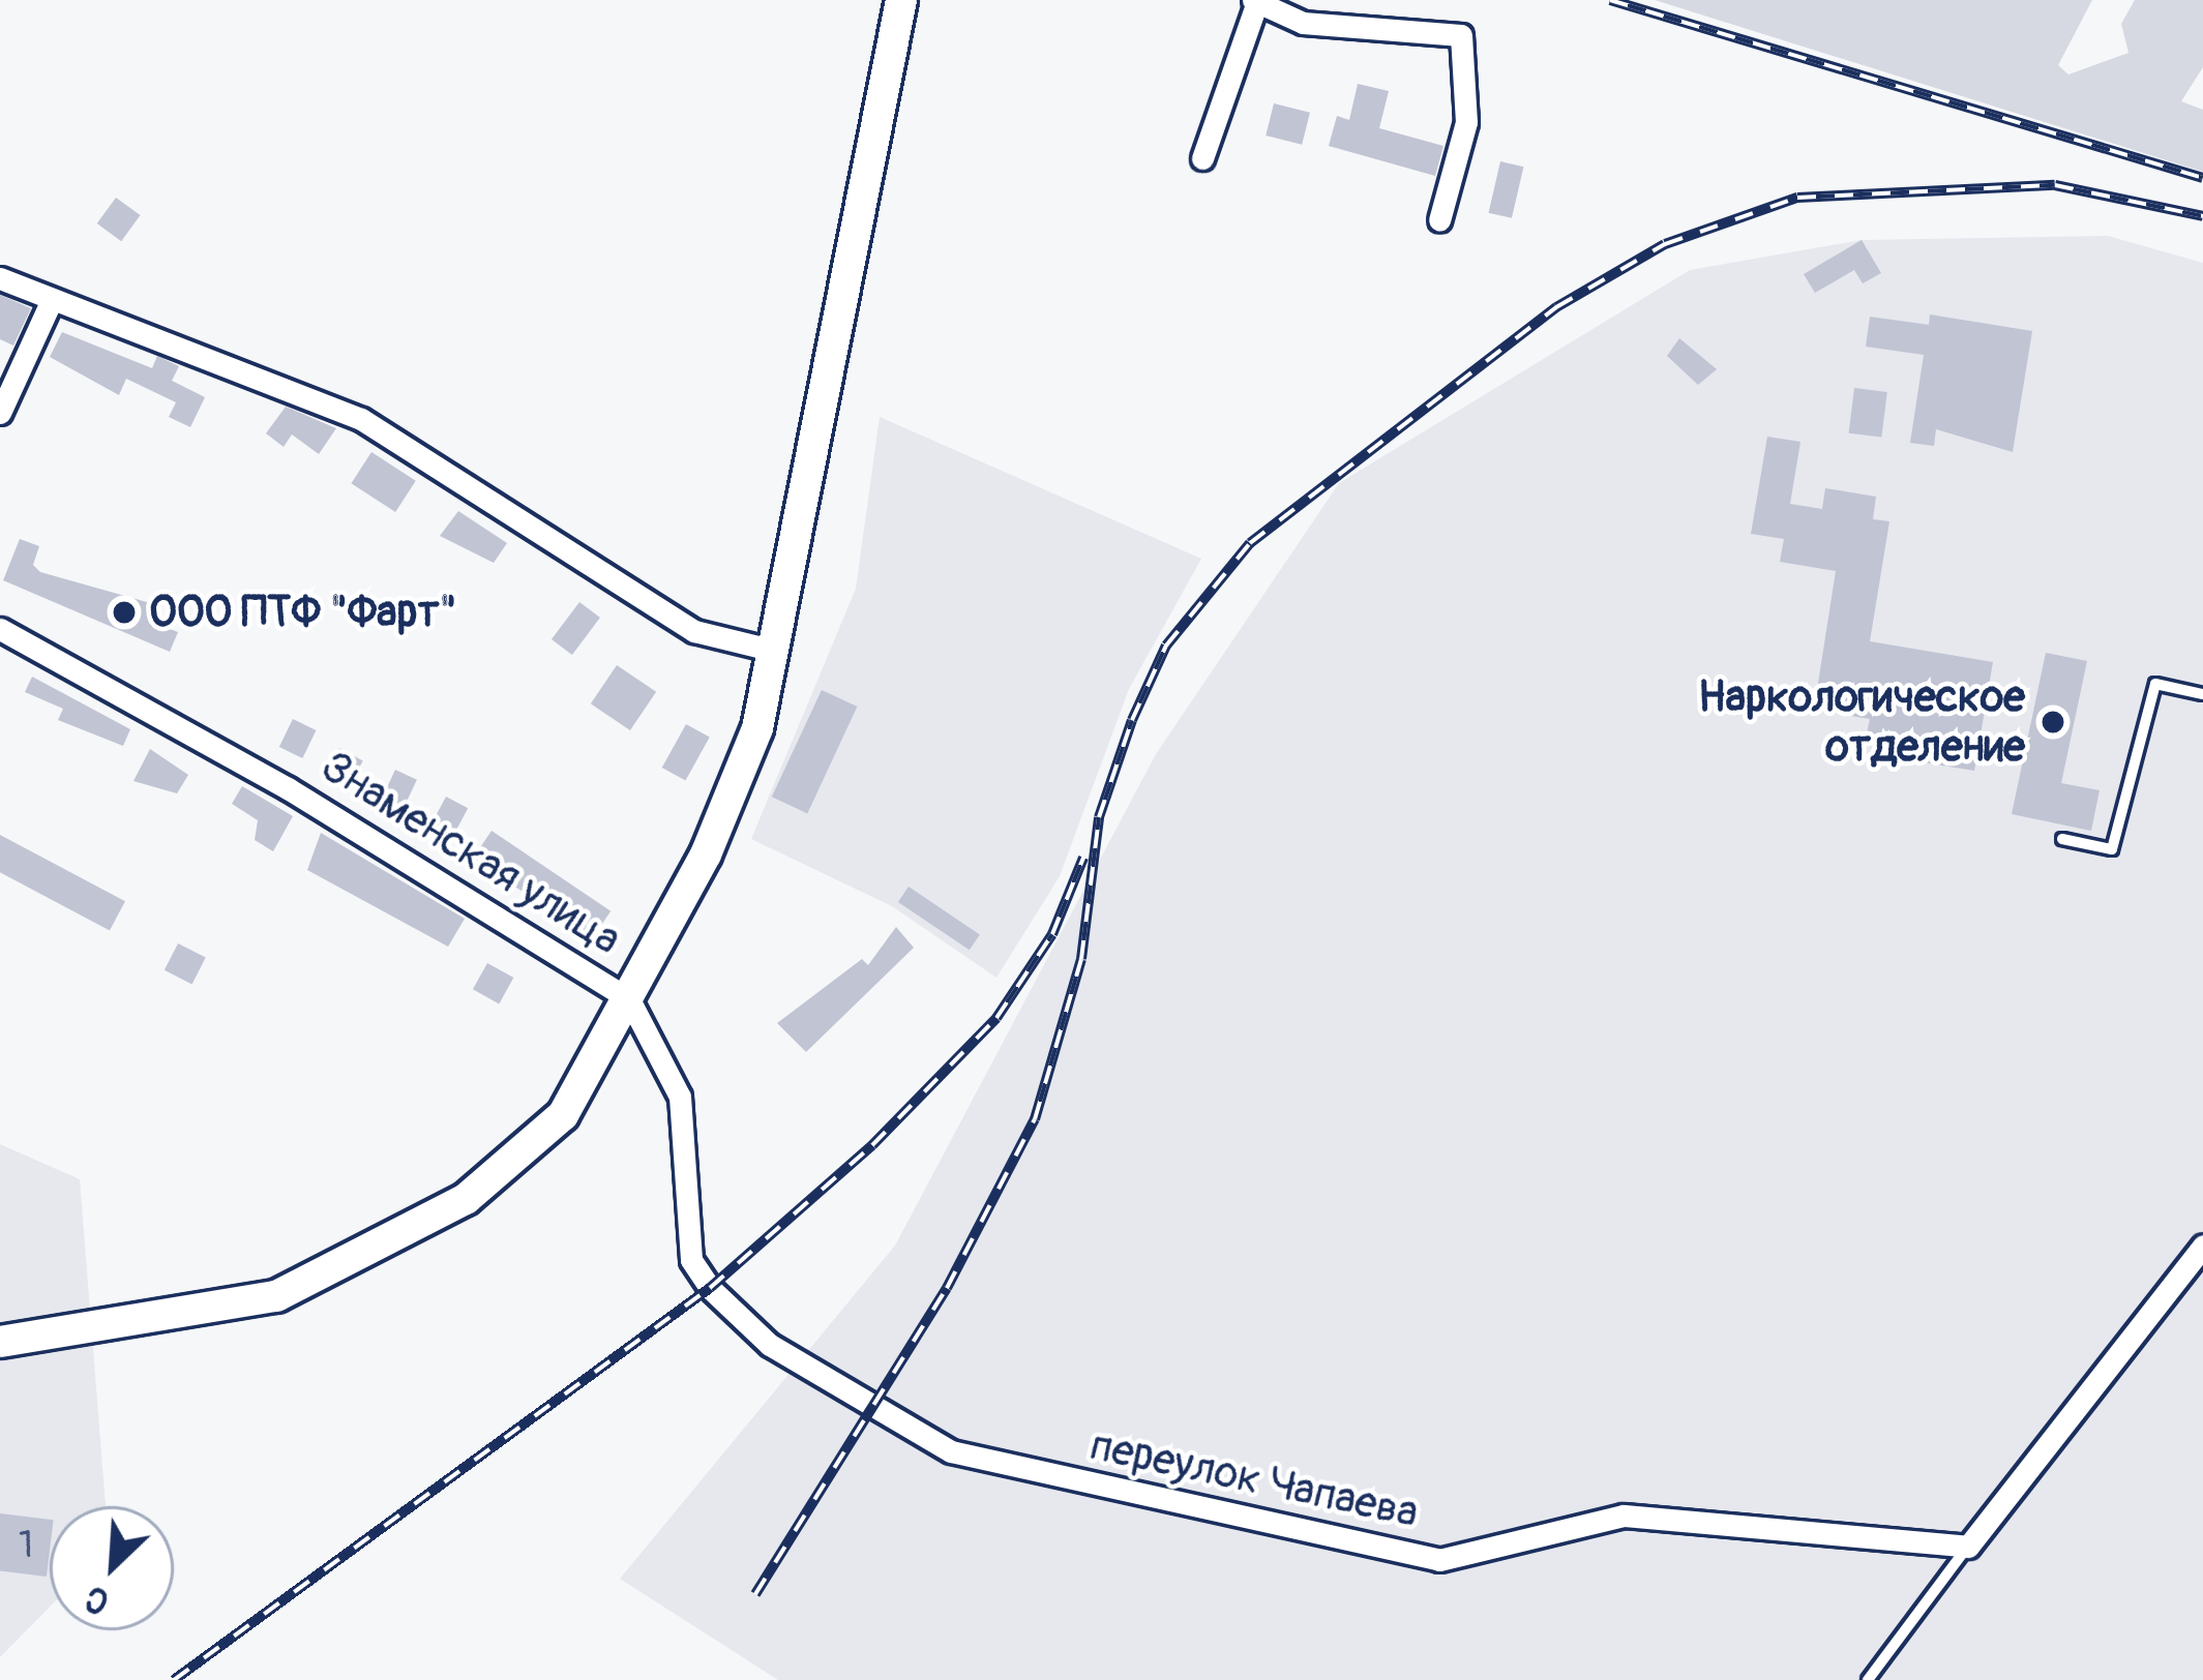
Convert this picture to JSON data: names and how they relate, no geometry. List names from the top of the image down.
{
  "streets": {
    "street": ["Знаменская улица", "переулок Чапаева"]
  },
  "crossings": [
    ["Знаменская улица", "переулок Чапаева"]
  ],
  "places": ["ООО ПТФ \"Фарт\"", "Наркологическое отделение"],
  "house_numbers": ["1"],
  "north": "bottom left"
}
